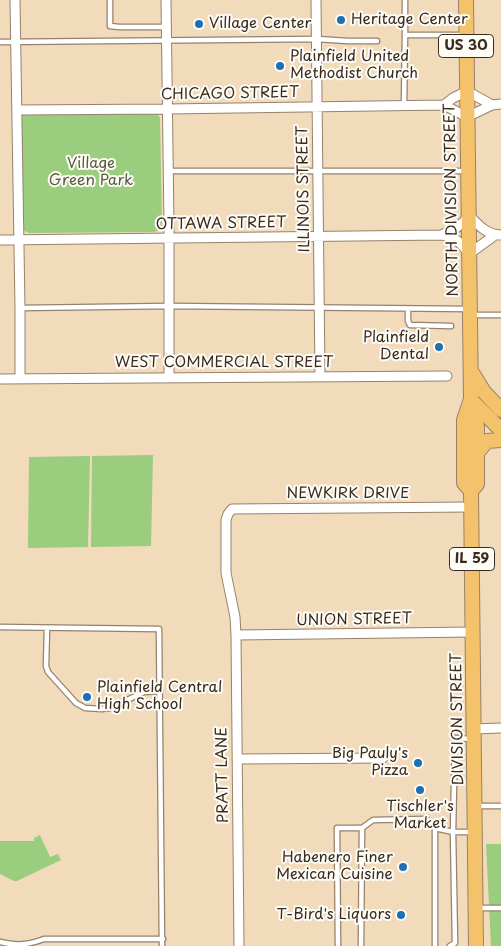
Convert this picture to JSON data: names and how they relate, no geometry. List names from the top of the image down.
{
  "streets": {
    "main road": [
      "US 30",
      "NORTH DIVISION STREET",
      "IL 59",
      "DIVISION STREET"
    ],
    "street": [
      "CHICAGO STREET",
      "ILLINOIS STREET",
      "OTTAWA STREET",
      "WEST COMMERCIAL STREET",
      "NEWKIRK DRIVE",
      "UNION STREET",
      "PRATT LANE"
    ]
  },
  "crossings": [
    ["US 30", "NORTH DIVISION STREET"],
    ["CHICAGO STREET", "ILLINOIS STREET"],
    ["CHICAGO STREET", "NORTH DIVISION STREET"],
    ["ILLINOIS STREET", "OTTAWA STREET"],
    ["ILLINOIS STREET", "WEST COMMERCIAL STREET"],
    ["NORTH DIVISION STREET", "OTTAWA STREET"],
    ["NORTH DIVISION STREET", "DIVISION STREET"],
    ["NEWKIRK DRIVE", "DIVISION STREET"],
    ["NEWKIRK DRIVE", "PRATT LANE"],
    ["UNION STREET", "DIVISION STREET"],
    ["UNION STREET", "PRATT LANE"]
  ],
  "parks": ["Village Green Park"],
  "places": [
    "Heritage Center",
    "Village Center",
    "Plainfield United Methodist Church",
    "Plainfield Dental",
    "Plainfield Central High School",
    "Big Pauly's Pizza",
    "Tischler's Market",
    "Habenero Finer Mexican Cuisine",
    "T-Bird's Liquors"
  ]
}
